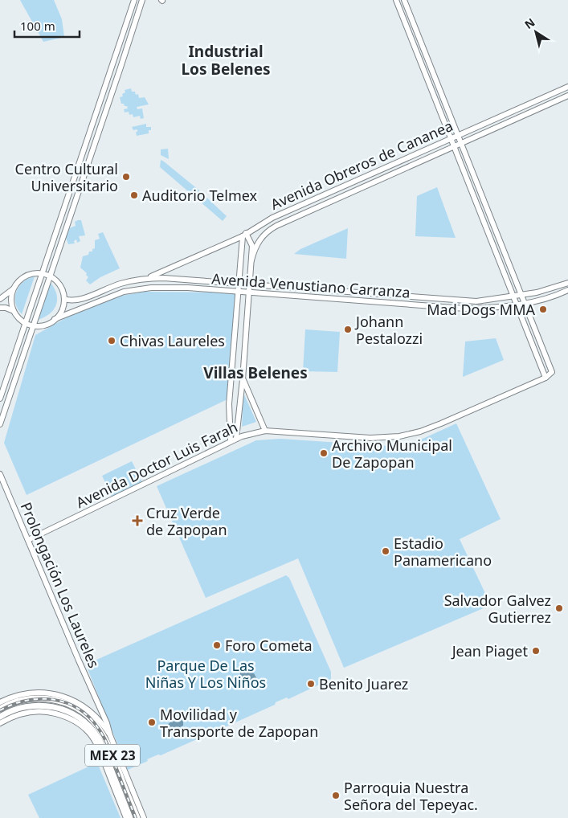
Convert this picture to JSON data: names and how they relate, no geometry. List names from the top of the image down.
{
  "streets": {
    "main road": ["MEX 23"],
    "street": [
      "Avenida Obreros de Cananea",
      "Avenida Venustiano Carranza",
      "Avenida Doctor Luis Farah",
      "Prolongación Los Laureles"
    ]
  },
  "crossings": [
    ["Avenida Obreros de Cananea", "Avenida Venustiano Carranza"],
    ["Avenida Venustiano Carranza", "Avenida Doctor Luis Farah"],
    ["Avenida Doctor Luis Farah", "Prolongación Los Laureles"]
  ],
  "districts": ["Industrial Los Belenes", "Villas Belenes"],
  "parks": ["Parque De Las Niñas Y Los Niños"],
  "places": {
    "other": [
      "Centro Cultural Universitario",
      "Auditorio Telmex",
      "Mad Dogs MMA",
      "Johann Pestalozzi",
      "Chivas Laureles",
      "Archivo Municipal De Zapopan",
      "Estadio Panamericano",
      "Salvador Galvez Gutierrez",
      "Foro Cometa",
      "Jean Piaget",
      "Benito Juarez",
      "Movilidad y Transporte de Zapopan",
      "Parroquia Nuestra Señora del Tepeyac."
    ],
    "health": ["Cruz Verde de Zapopan"]
  },
  "scale_bar": "100 m",
  "north": "top left"
}
